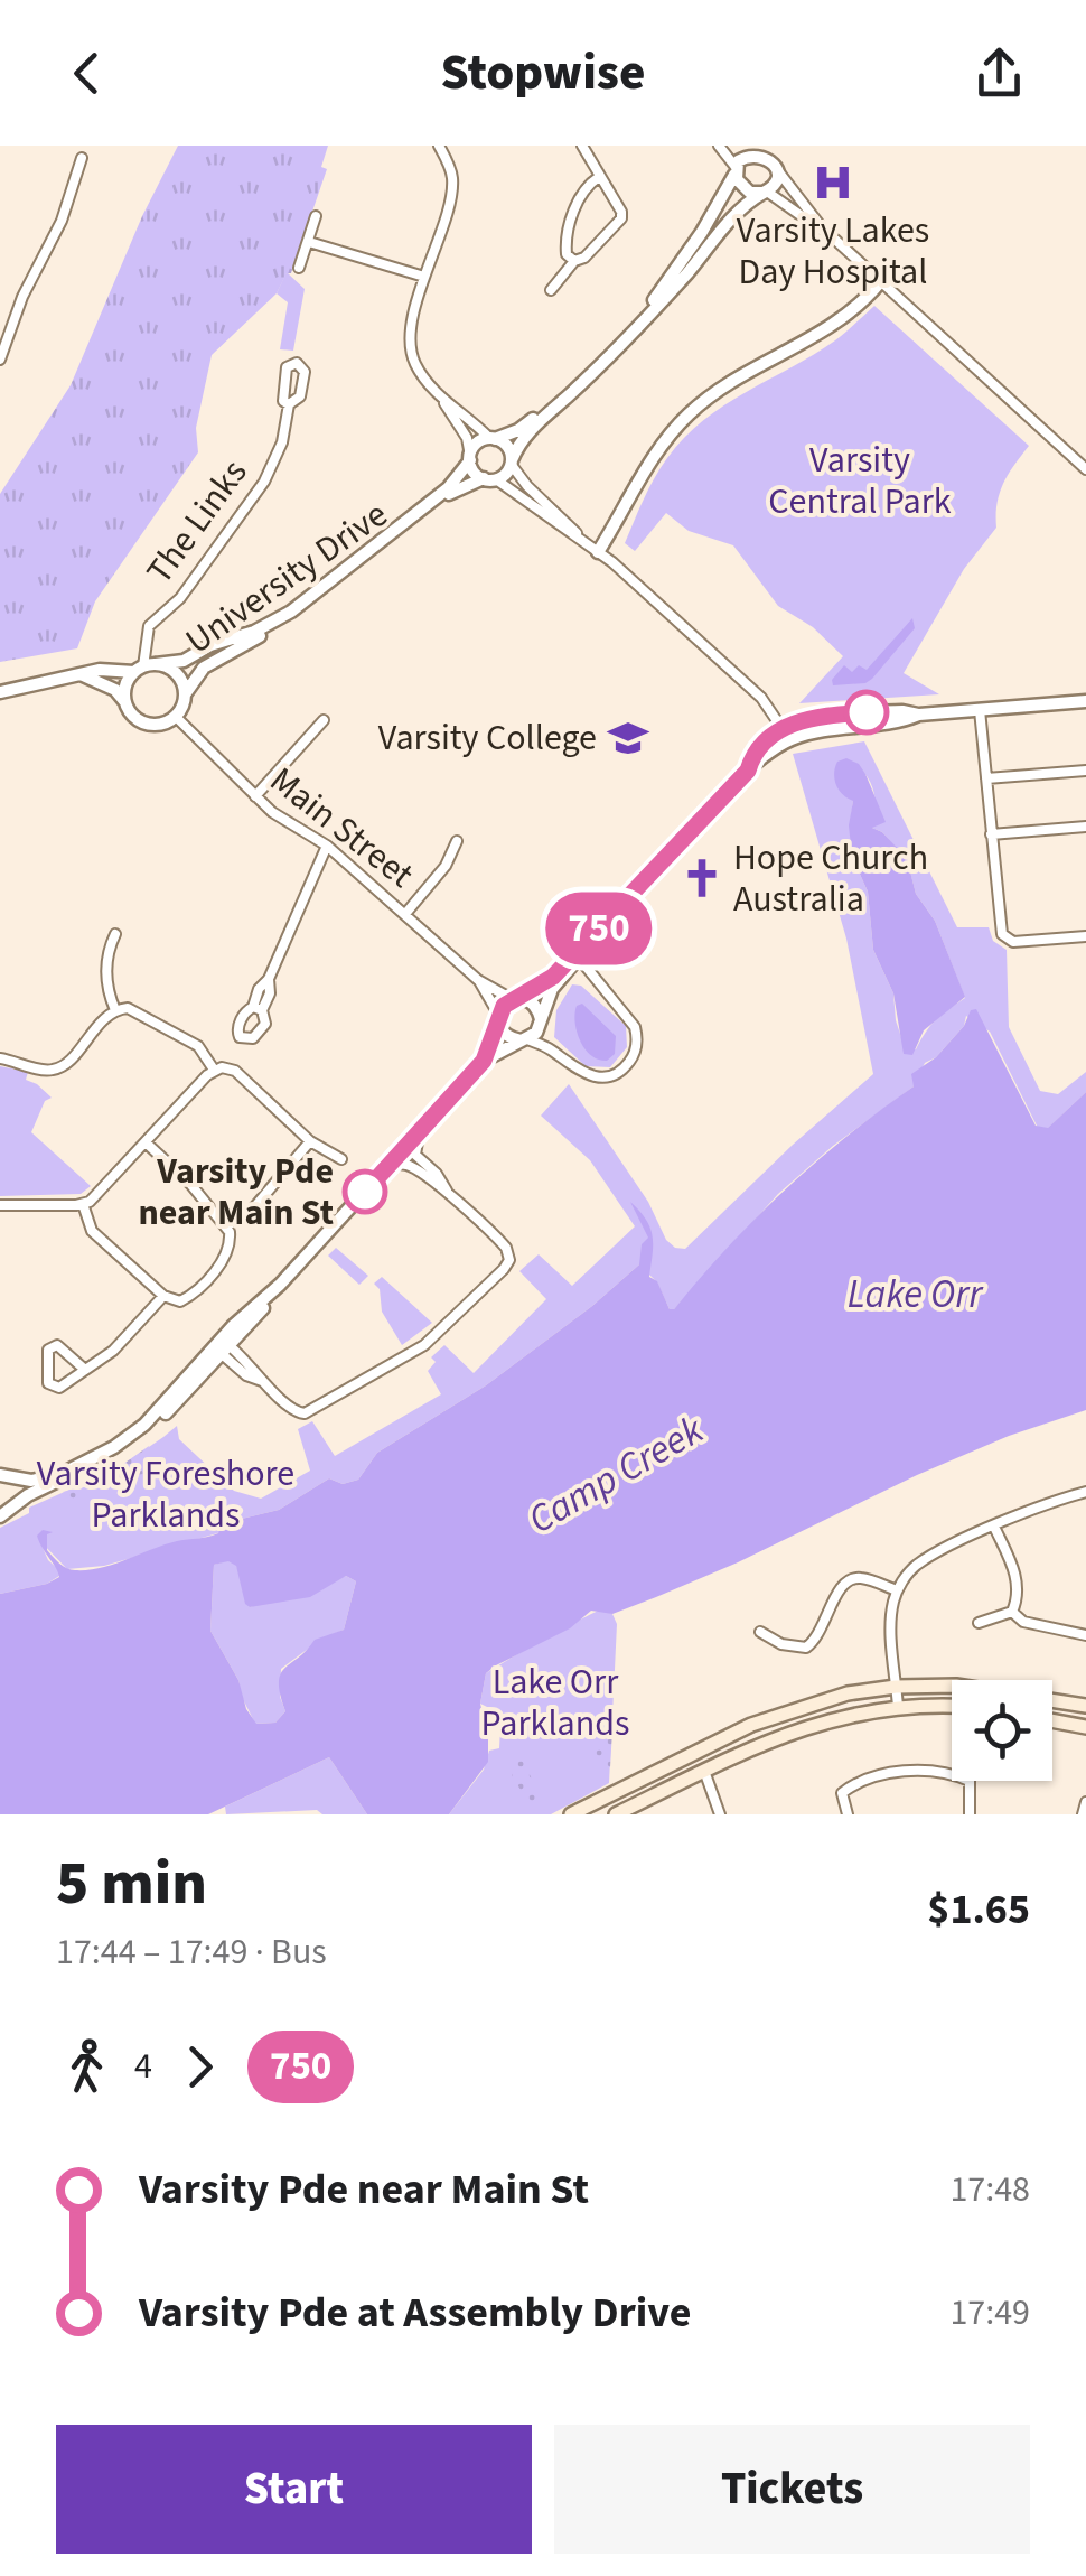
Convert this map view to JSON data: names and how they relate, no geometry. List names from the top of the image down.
{
  "streets": {
    "street": ["The Links", "University Drive", "Main Street"]
  },
  "crossings": [
    ["The Links", "University Drive"],
    ["The Links", "Main Street"],
    ["University Drive", "Main Street"]
  ],
  "water": ["Lake Orr", "Camp Creek"],
  "parks": ["Varsity Central Park", "Varsity Foreshore Parklands", "Lake Orr Parklands"],
  "places": {
    "hospital": ["Varsity Lakes Day Hospital"],
    "school or university": ["Varsity College"],
    "church": ["Hope Church Australia"],
    "other": ["Varsity Pde near Main St"]
  },
  "lines": ["bus line 750"],
  "page": {
    "header": "Stopwise",
    "on_map": "750",
    "heading": ["5 min", "17:44 – 17:49 · Bus", "$1.65"],
    "legs": ["4", "750"],
    "list": [
      {
        "name": "Varsity Pde near Main St",
        "value": "17:48"
      },
      {
        "name": "Varsity Pde at Assembly Drive",
        "value": "17:49"
      }
    ],
    "buttons": ["Start", "Tickets"]
  }
}
